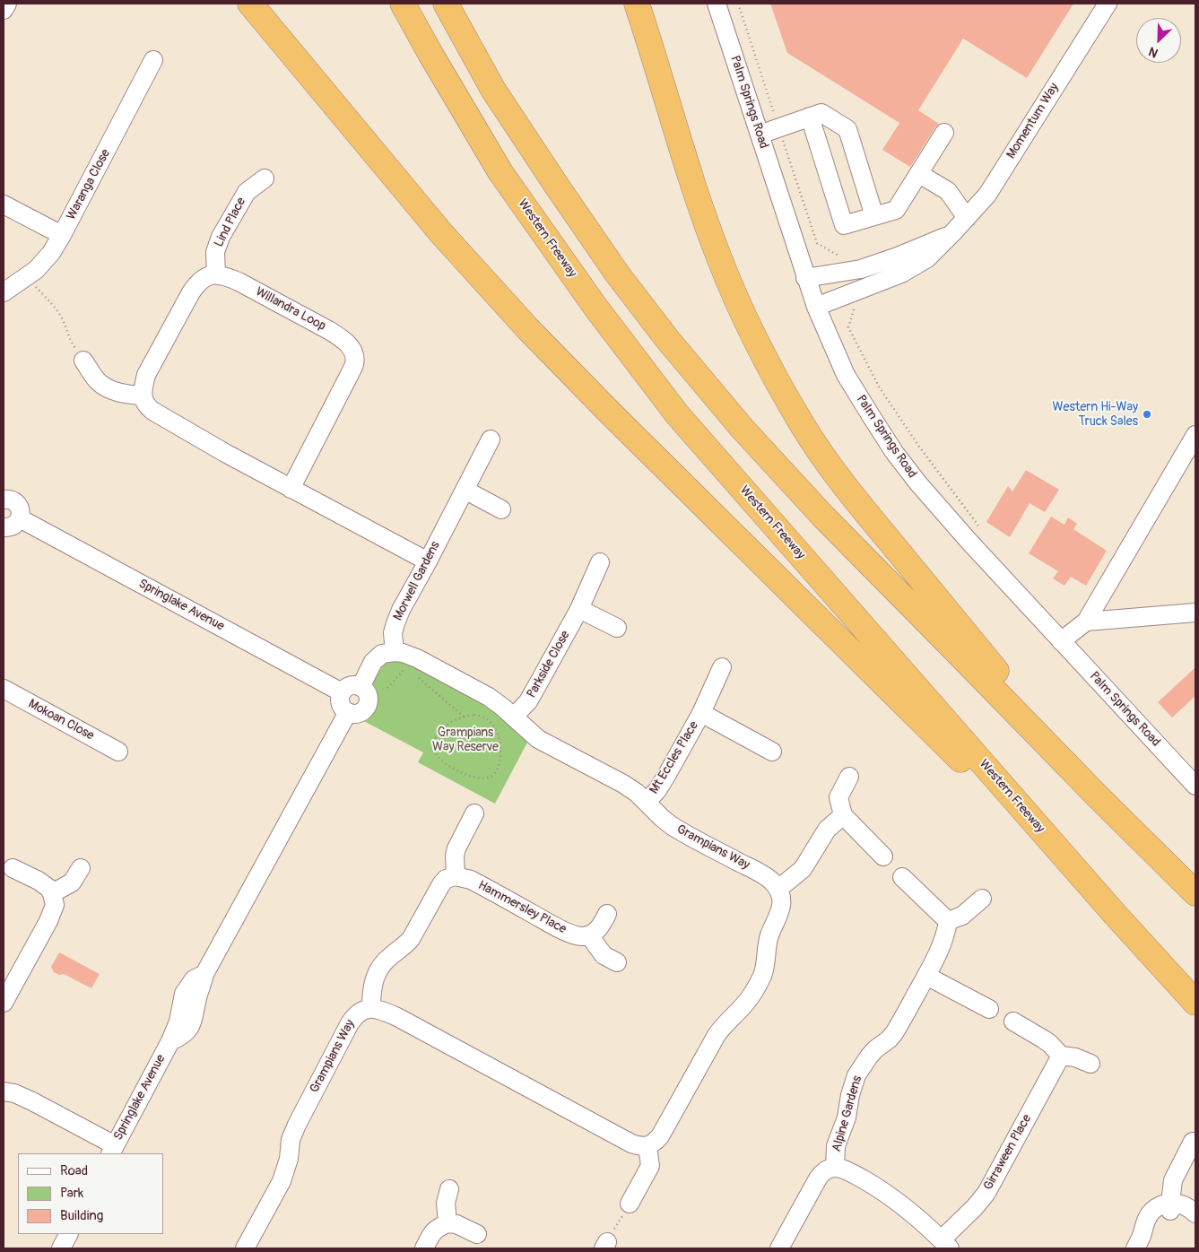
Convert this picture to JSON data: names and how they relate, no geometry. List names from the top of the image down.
{
  "streets": {
    "highway": ["Western Freeway"],
    "street": [
      "Palm Springs Road",
      "Momentum Way",
      "Waranga Close",
      "Lind Place",
      "Willandra Loop",
      "Morwell Gardens",
      "Springlake Avenue",
      "Parkside Close",
      "Mokoan Close",
      "Mt Eccles Place",
      "Grampians Way",
      "Hammersley Place",
      "Alpine Gardens",
      "Girraween Place"
    ]
  },
  "crossings": [
    ["Palm Springs Road", "Momentum Way"],
    ["Lind Place", "Willandra Loop"],
    ["Morwell Gardens", "Grampians Way"],
    ["Parkside Close", "Grampians Way"],
    ["Mt Eccles Place", "Grampians Way"]
  ],
  "parks": ["Grampians Way Reserve"],
  "places": ["Western Hi-Way Truck Sales"],
  "legend": ["Road", "Park", "Building"],
  "north": "bottom left"
}
